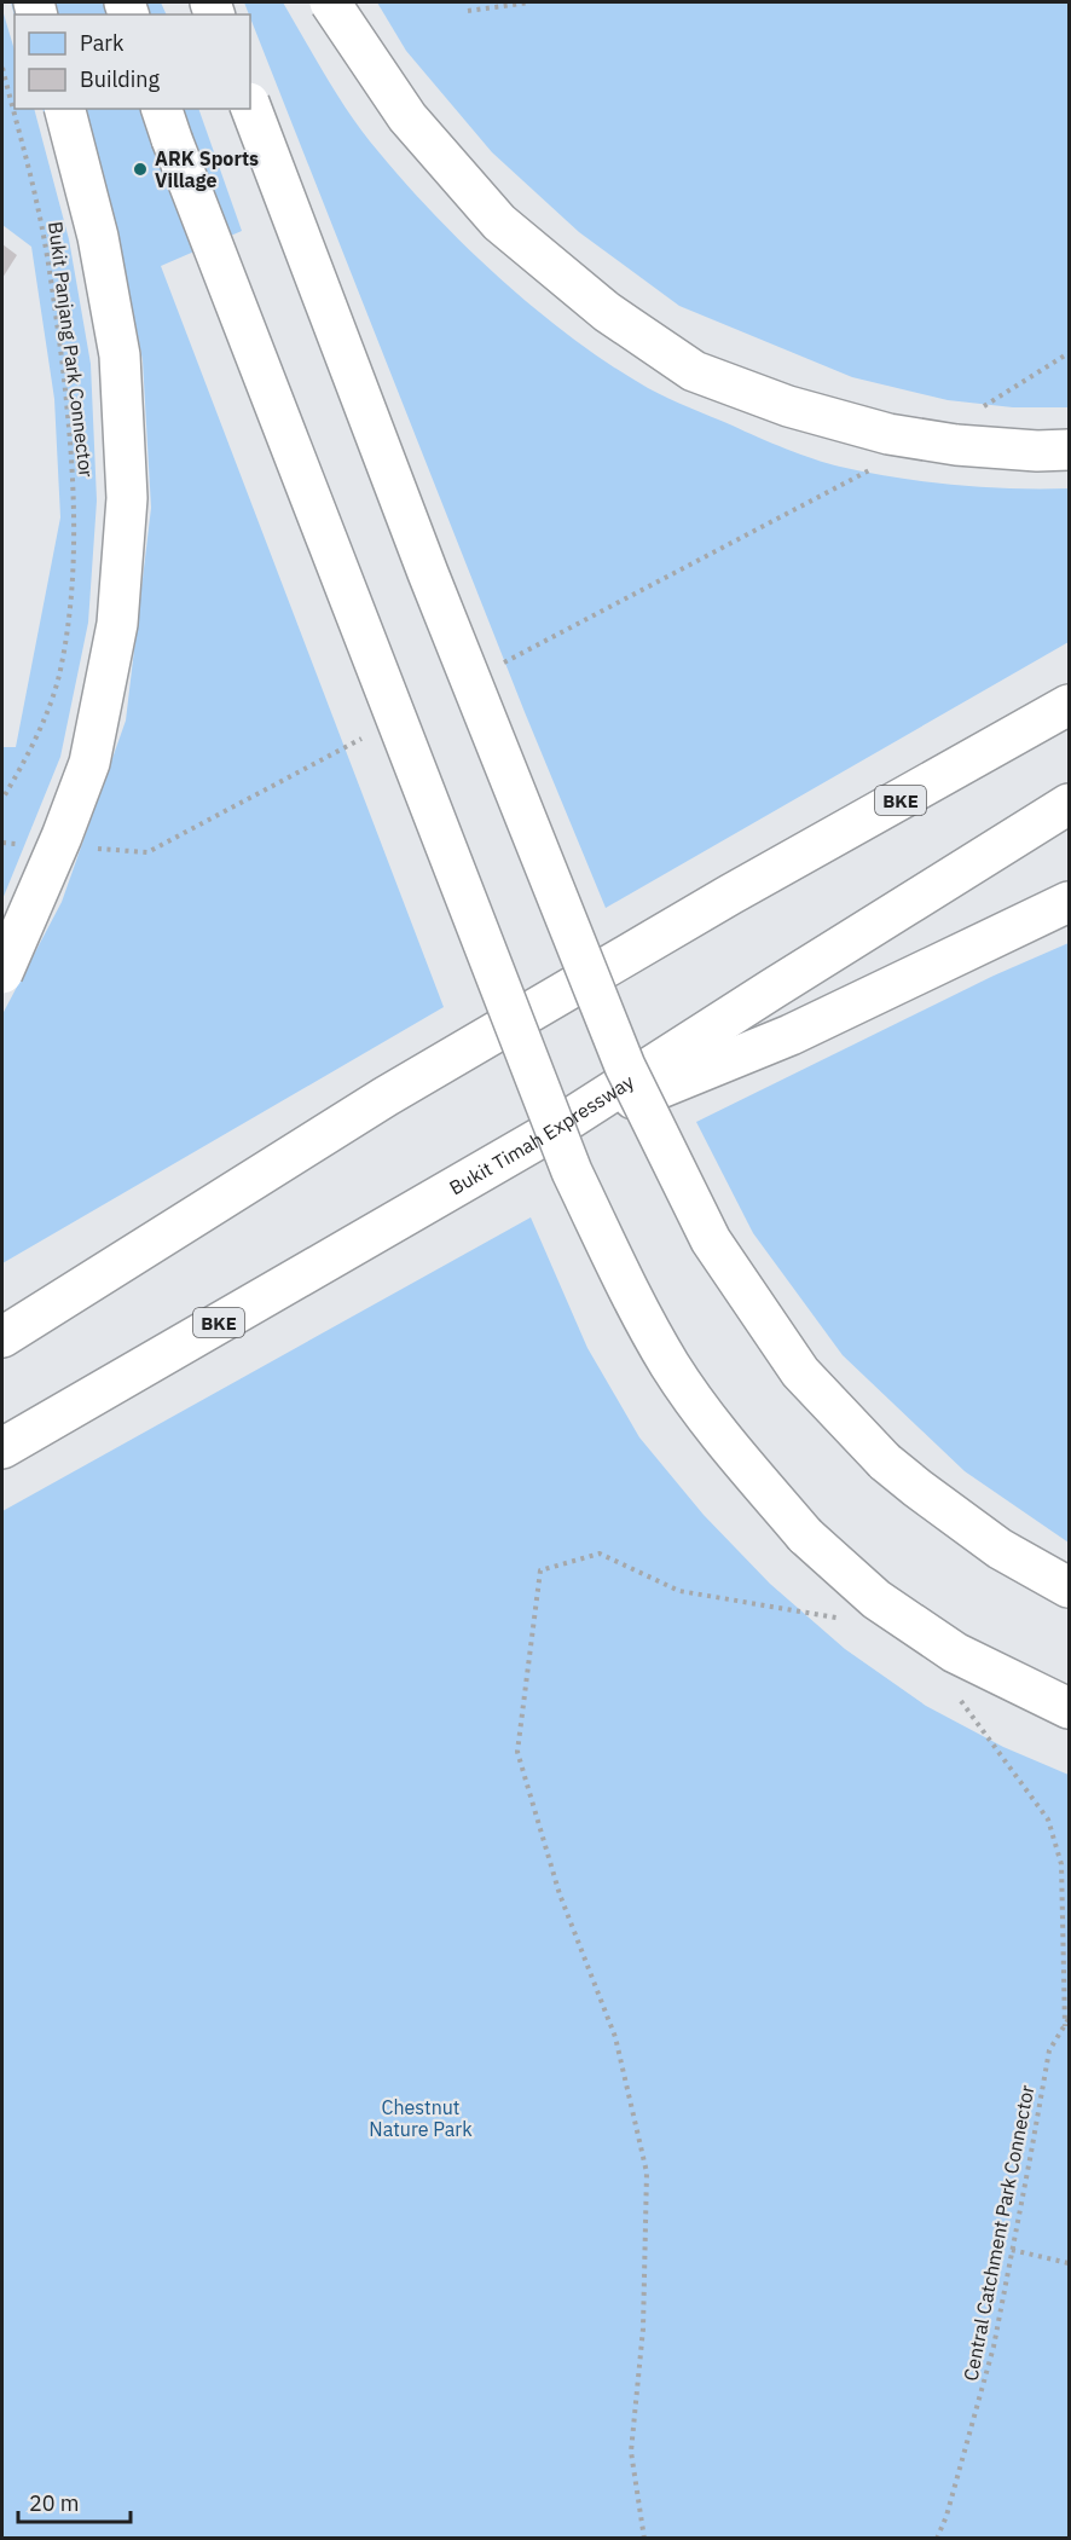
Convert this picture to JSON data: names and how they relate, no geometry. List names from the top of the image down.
{
  "streets": {
    "highway": ["BKE", "Bukit Timah Expressway"],
    "path": ["Bukit Panjang Park Connector", "Central Catchment Park Connector"]
  },
  "parks": ["Chestnut Nature Park"],
  "places": ["ARK Sports Village"],
  "legend": ["Park", "Building"],
  "scale_bar": "20 m"
}
